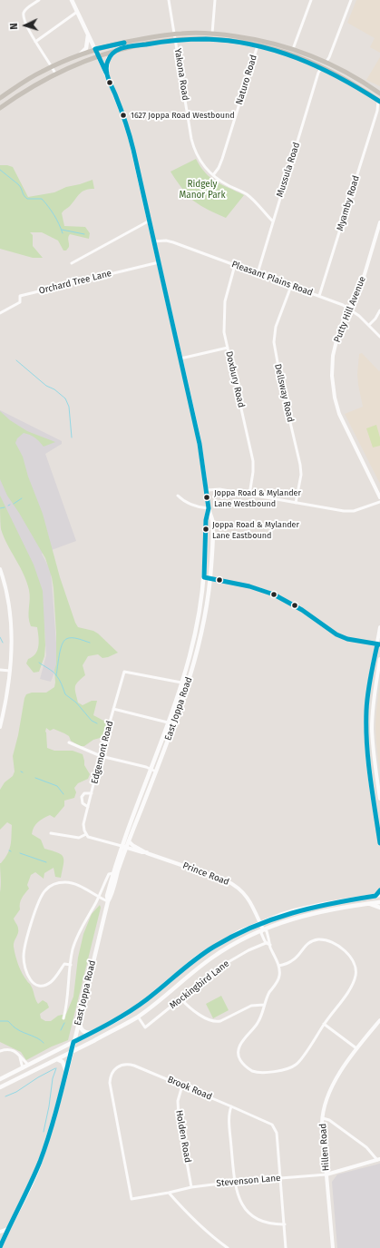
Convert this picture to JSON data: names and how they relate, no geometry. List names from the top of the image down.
{
  "streets": {
    "main road": ["East Joppa Road"],
    "street": [
      "Yakona Road",
      "Naturo Road",
      "Mussula Road",
      "Myamby Road",
      "Pleasant Plains Road",
      "Orchard Tree Lane",
      "Putty Hill Avenue",
      "Doxbury Road",
      "Dellsway Road",
      "Edgemont Road",
      "Prince Road",
      "Mockingbird Lane",
      "Brook Road",
      "Holden Road",
      "Hillen Road",
      "Stevenson Lane"
    ]
  },
  "crossings": [
    ["Yakona Road", "Naturo Road"],
    ["Yakona Road", "Mussula Road"],
    ["Mussula Road", "Pleasant Plains Road"],
    ["Myamby Road", "Pleasant Plains Road"],
    ["Pleasant Plains Road", "Putty Hill Avenue"],
    ["Pleasant Plains Road", "Doxbury Road"],
    ["Pleasant Plains Road", "Dellsway Road"],
    ["Pleasant Plains Road", "East Joppa Road"],
    ["Orchard Tree Lane", "East Joppa Road"],
    ["East Joppa Road", "Edgemont Road"],
    ["East Joppa Road", "Prince Road"],
    ["Brook Road", "Holden Road"],
    ["Brook Road", "Stevenson Lane"],
    ["Holden Road", "Stevenson Lane"],
    ["Hillen Road", "Stevenson Lane"]
  ],
  "parks": ["Ridgely Manor Park"],
  "places": ["1627 Joppa Road Westbound", "Joppa Road & Mylander Lane Westbound", "Joppa Road & Mylander Lane Eastbound"],
  "north": "left"
}
